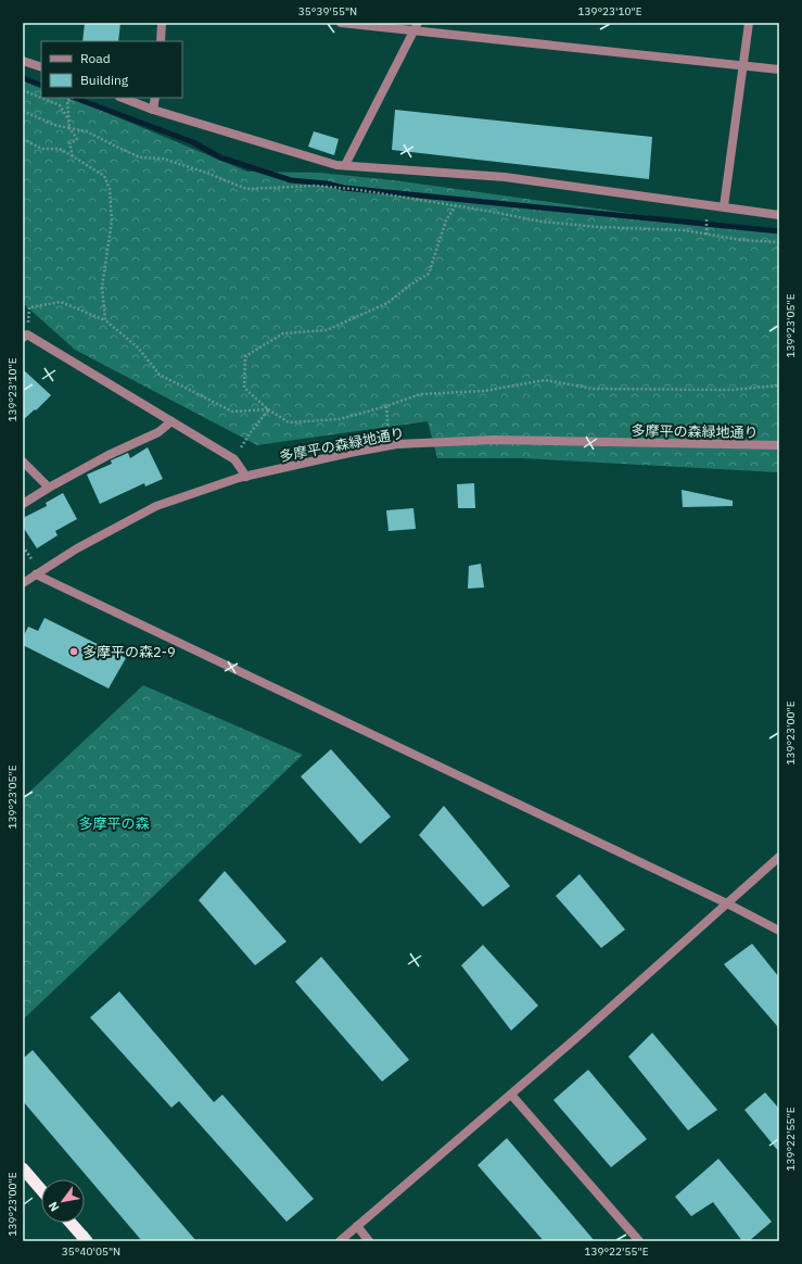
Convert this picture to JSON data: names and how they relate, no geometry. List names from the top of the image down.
{
  "streets": {
    "street": ["多摩平の森緑地通り"]
  },
  "parks": ["多摩平の森"],
  "places": ["多摩平の森2-9"],
  "legend": ["Road", "Building"],
  "north": "bottom left",
  "coordinates": [
    "35°39'55\"N",
    "139°23'10\"E",
    "139°23'05\"E",
    "139°23'00\"E",
    "139°22'55\"E",
    "35°40'05\"N"
  ]
}
